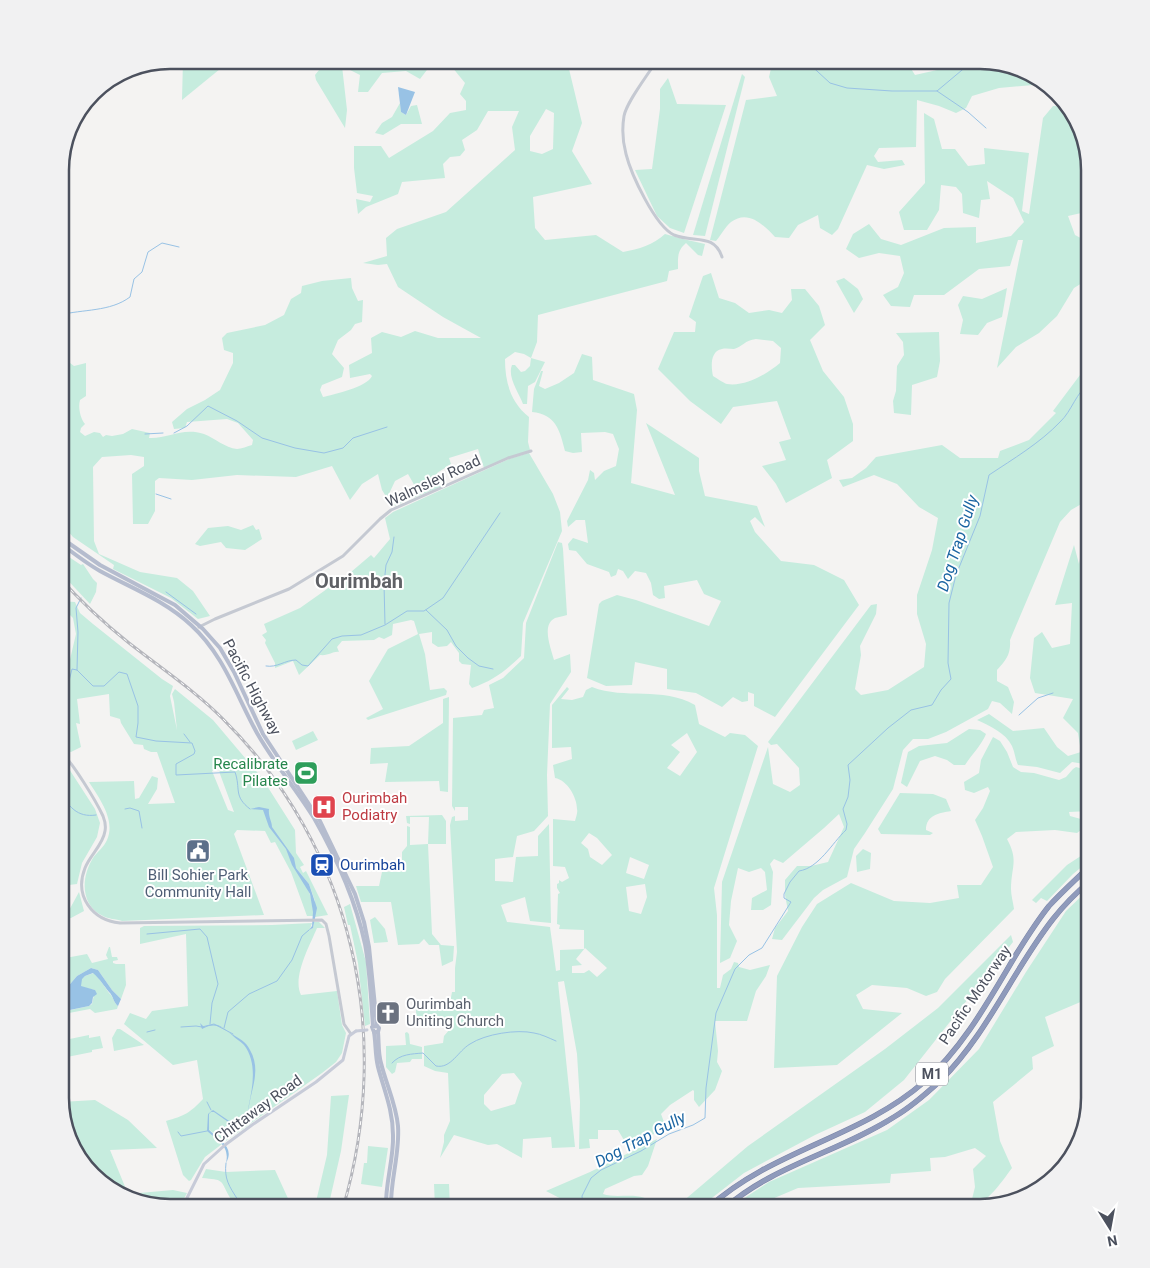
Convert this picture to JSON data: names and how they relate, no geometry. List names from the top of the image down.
{
  "streets": {
    "highway": ["Pacific Motorway", "M1"],
    "main road": ["Pacific Highway", "Chittaway Road"],
    "street": ["Walmsley Road"]
  },
  "crossings": [
    ["Walmsley Road", "Pacific Highway"]
  ],
  "districts": ["Ourimbah"],
  "water": ["Dog Trap Gully"],
  "places": {
    "sports": ["Recalibrate Pilates"],
    "hospital": ["Ourimbah Podiatry"],
    "public building": ["Bill Sohier Park Community Hall"],
    "station": ["Ourimbah"],
    "church": ["Ourimbah Uniting Church"]
  },
  "north": "bottom"
}
